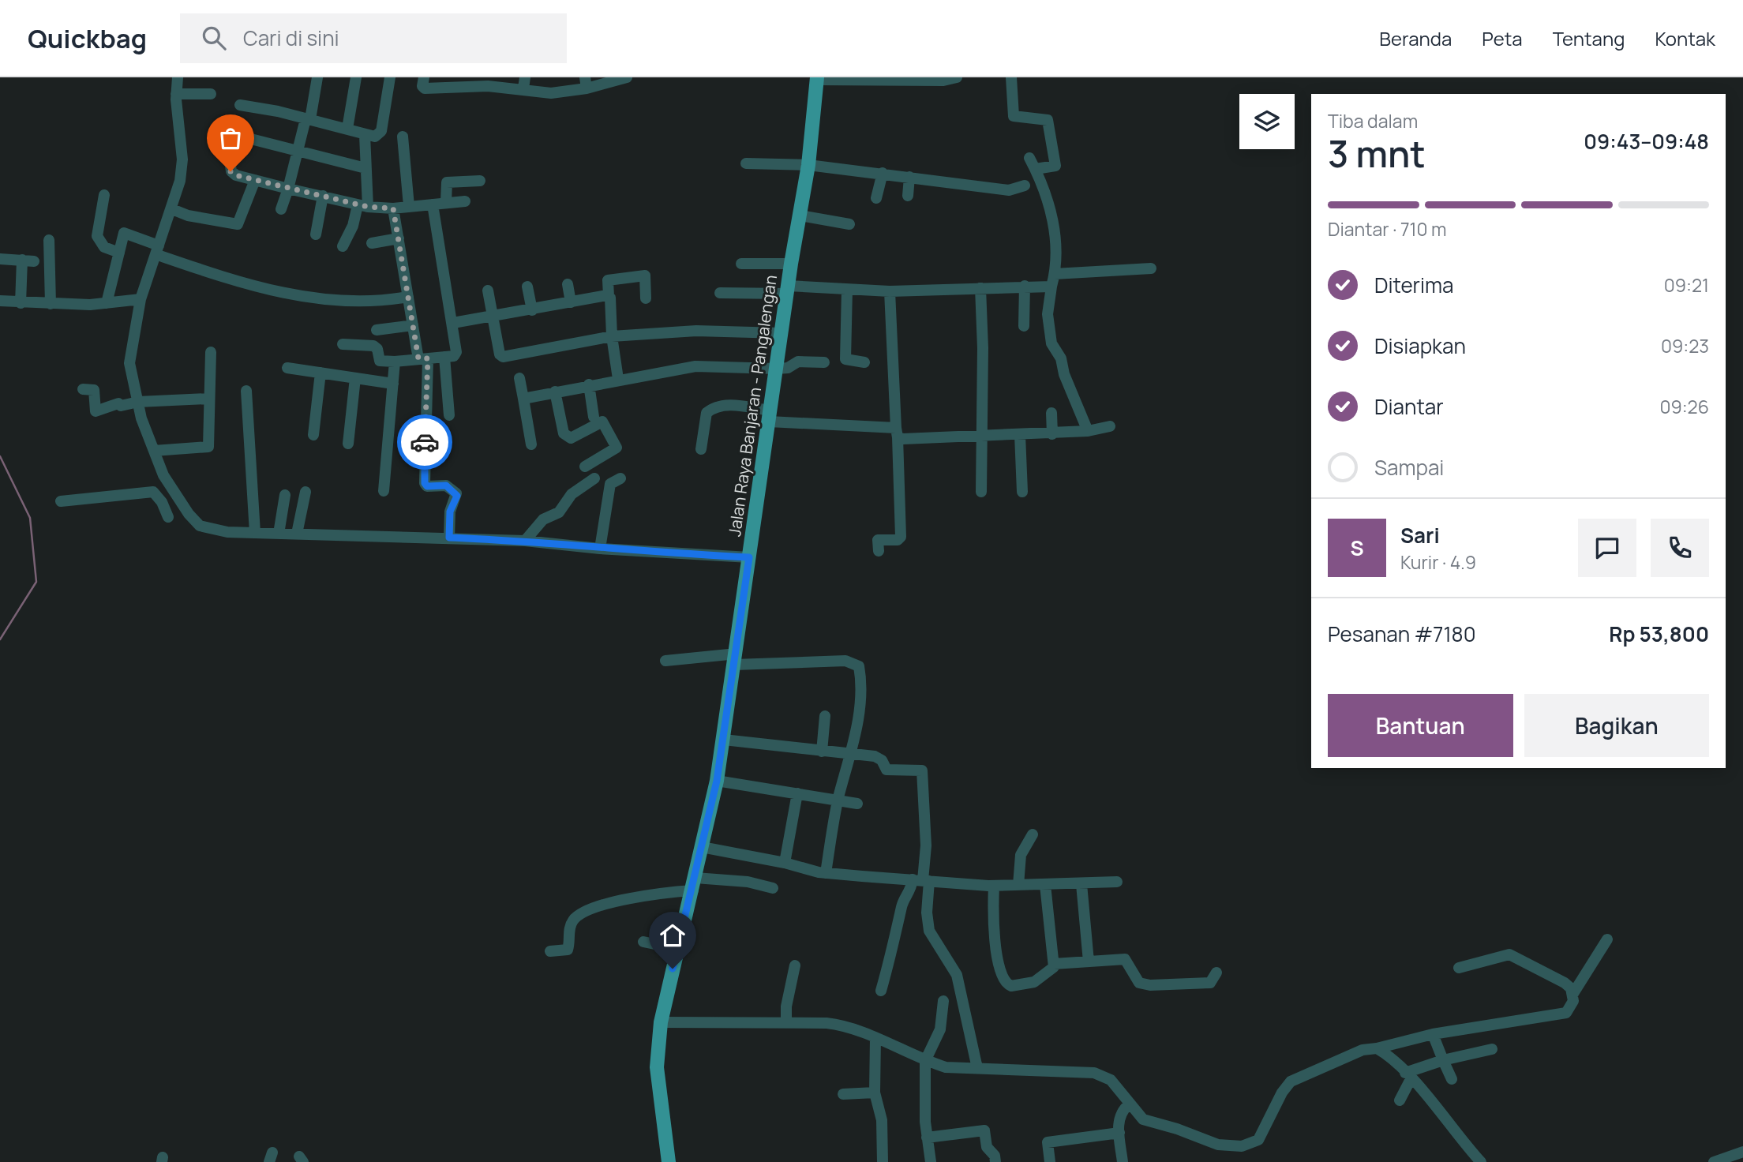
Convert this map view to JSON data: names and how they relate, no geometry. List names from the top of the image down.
{
  "streets": {
    "main road": ["Jalan Raya Banjaran - Pangalengan"]
  },
  "page": {
    "header": "Quickbag",
    "search": "Cari di sini",
    "nav": [
      "Beranda",
      "Peta",
      "Tentang",
      "Kontak"
    ],
    "heading": ["3 mnt", "Tiba dalam", "09:43–09:48"],
    "panel": [
      "Sari",
      "Kurir · 4.9",
      "Pesanan #7180",
      "Rp 53,800"
    ],
    "bar": "Diantar · 710 m",
    "list": [
      ["Diterima", "09:21"],
      ["Disiapkan", "09:23"],
      ["Diantar", "09:26"],
      "Sampai"
    ],
    "round": "S",
    "buttons": ["Bantuan", "Bagikan"]
  }
}
